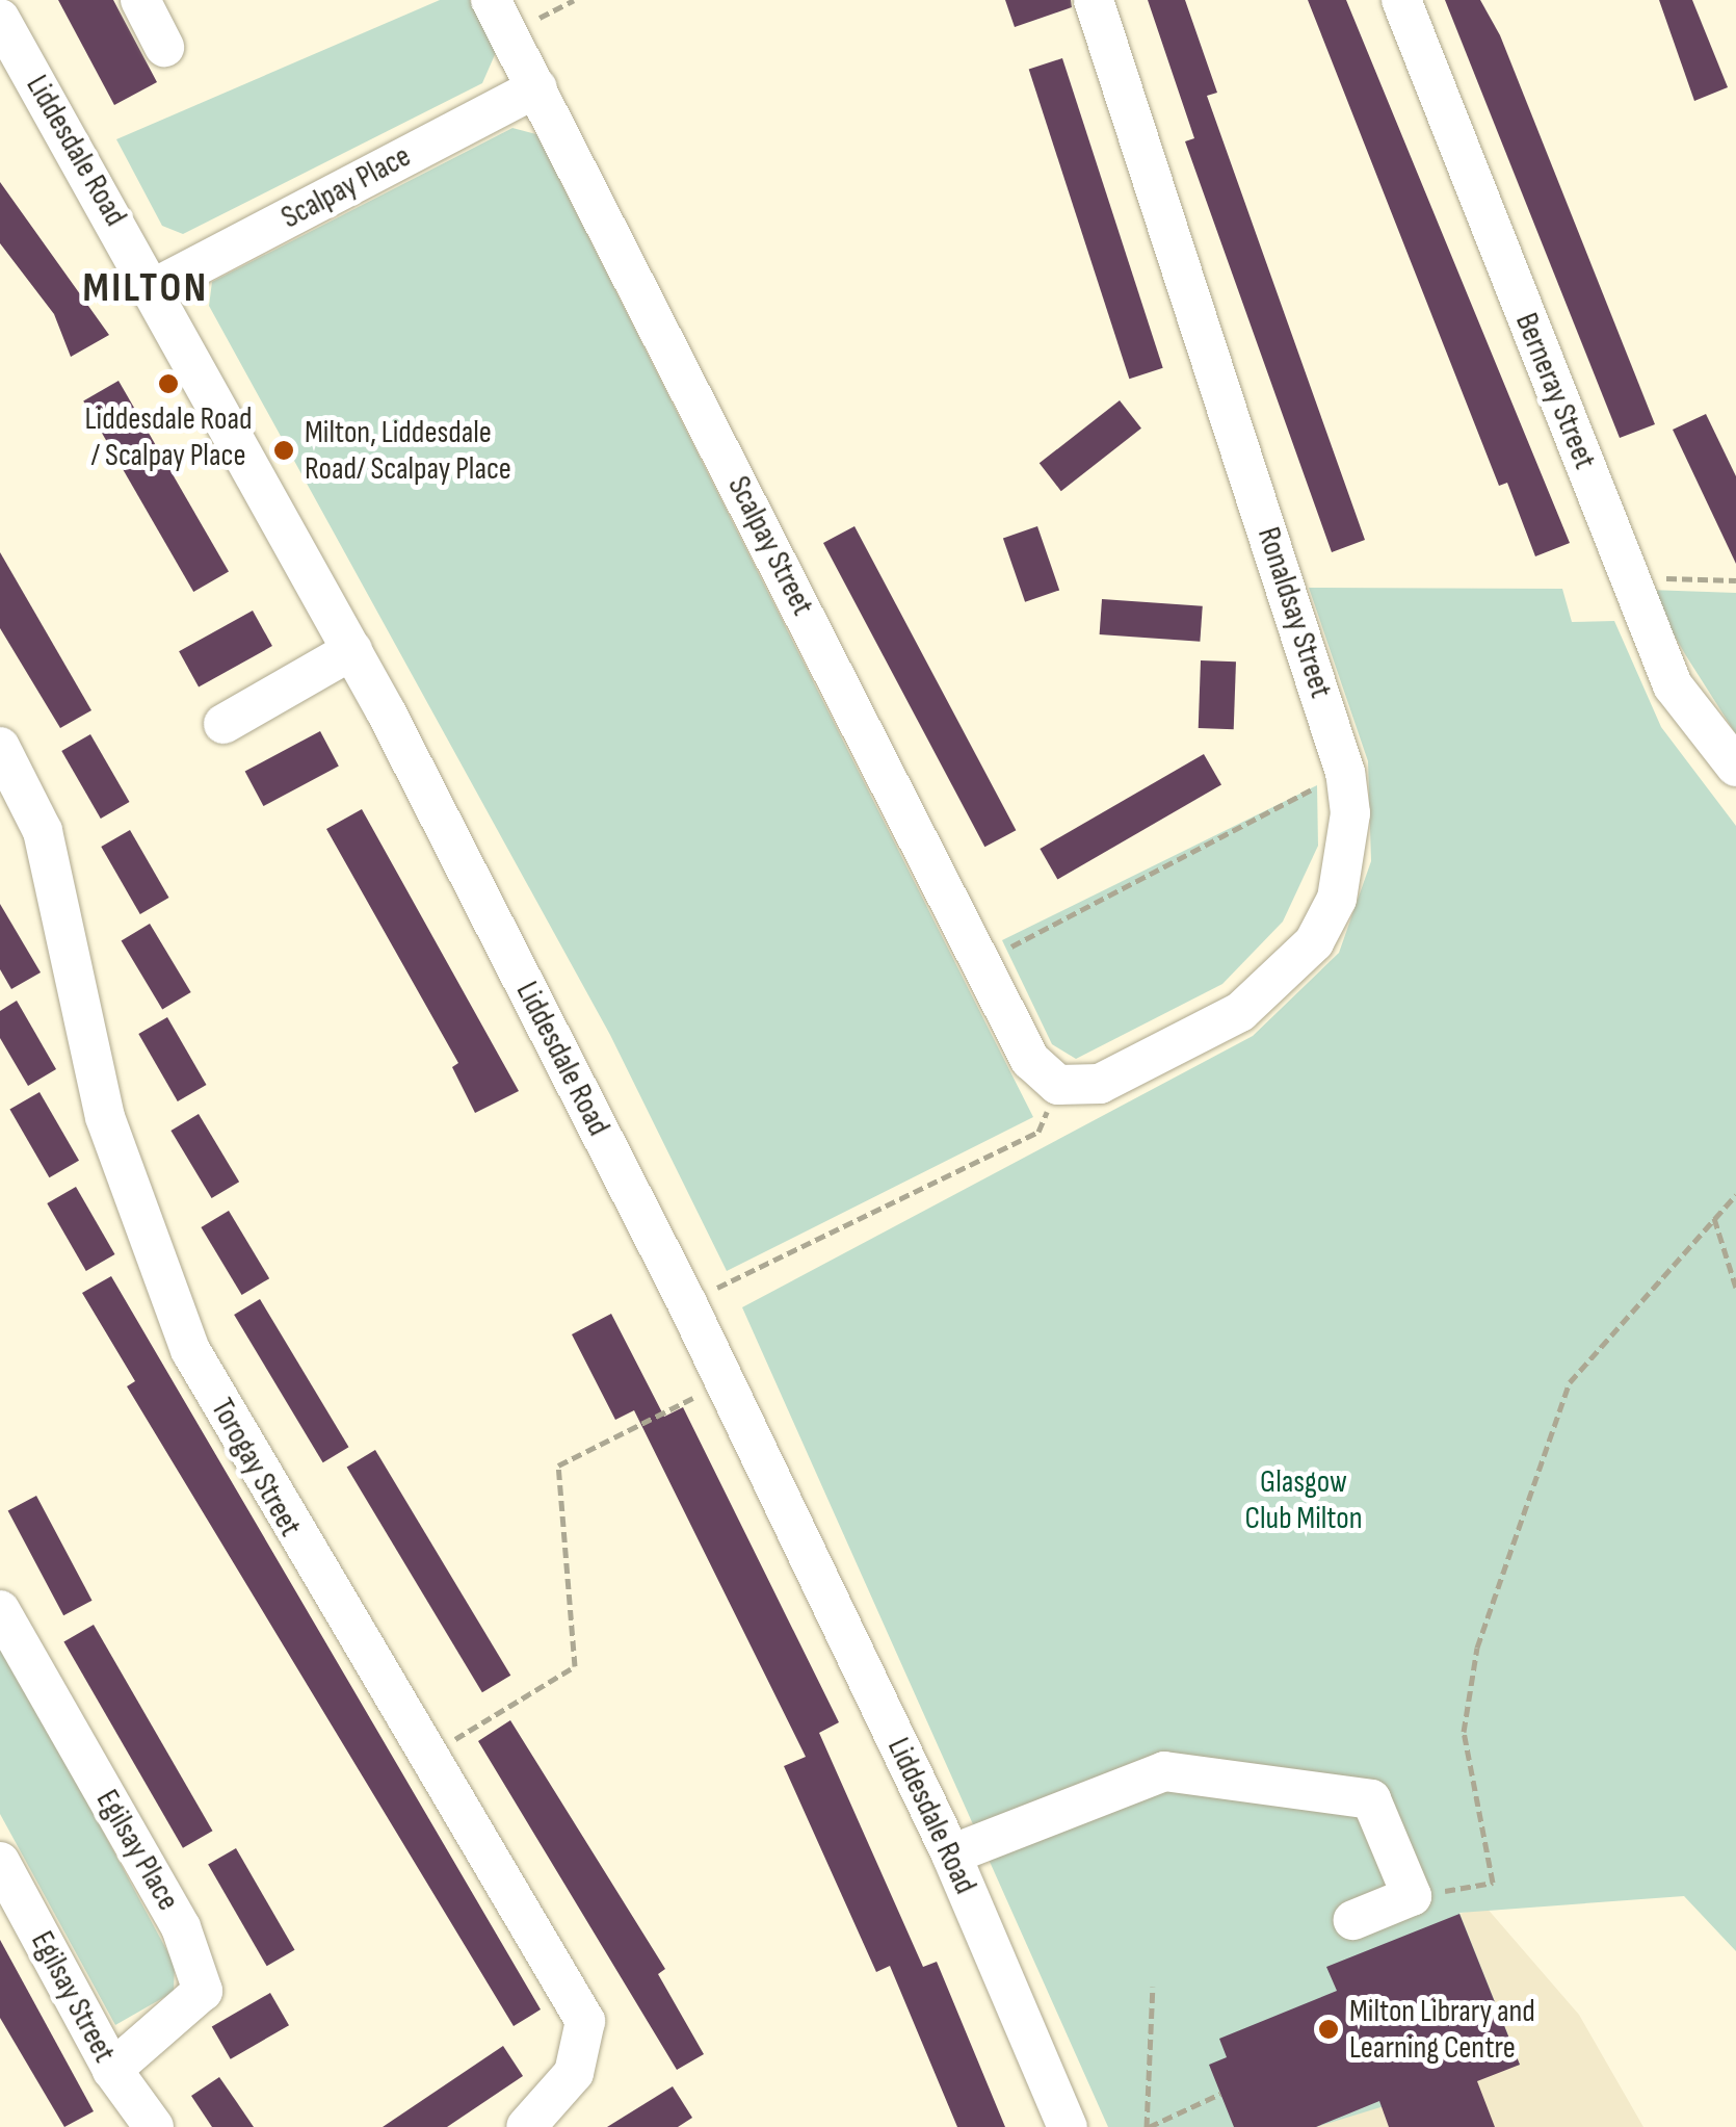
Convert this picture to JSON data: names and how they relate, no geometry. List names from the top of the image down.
{
  "streets": {
    "street": [
      "Liddesdale Road",
      "Scalpay Place",
      "Berneray Street",
      "Scalpay Street",
      "Ronaldsay Street",
      "Torogay Street",
      "Egilsay Place",
      "Egilsay Street"
    ]
  },
  "crossings": [
    ["Liddesdale Road", "Scalpay Place"],
    ["Scalpay Place", "Scalpay Street"],
    ["Scalpay Street", "Ronaldsay Street"],
    ["Egilsay Place", "Egilsay Street"]
  ],
  "districts": ["MILTON"],
  "parks": ["Glasgow Club Milton"],
  "places": ["Liddesdale Road / Scalpay Place", "Milton, Liddesdale Road/ Scalpay Place", "Milton Library and Learning Centre"]
}
